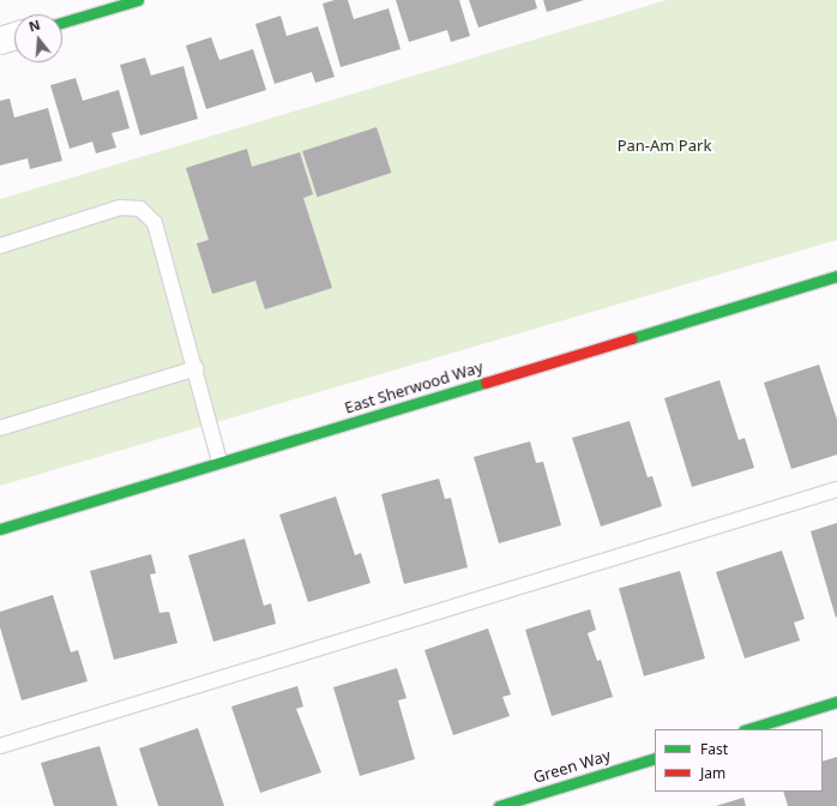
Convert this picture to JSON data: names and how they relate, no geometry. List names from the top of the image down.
{
  "streets": {
    "street": ["East Sherwood Way", "Green Way"]
  },
  "parks": ["Pan-Am Park"],
  "legend": ["Fast", "Jam"],
  "north": "top"
}
